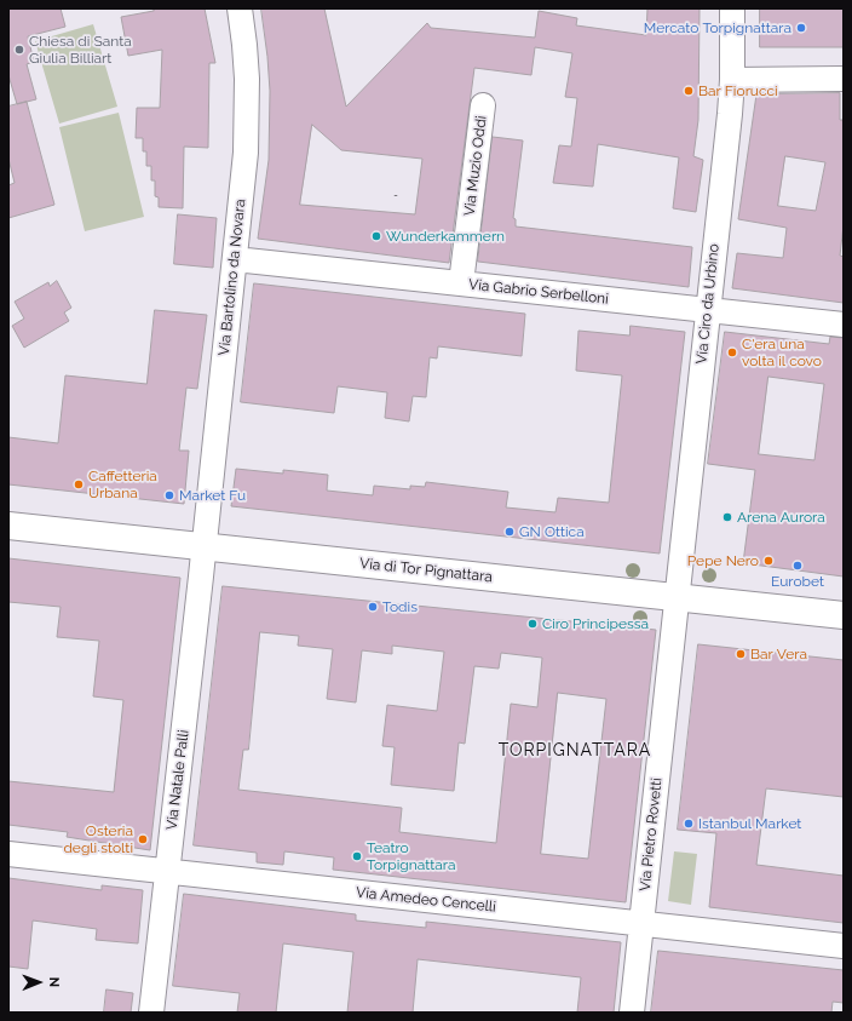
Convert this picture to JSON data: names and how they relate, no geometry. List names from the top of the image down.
{
  "streets": {
    "main road": ["Via di Tor Pignattara"],
    "street": [
      "Via Muzio Oddi",
      "Via Bartolino da Novara",
      "Via Gabrio Serbelloni",
      "Via Ciro da Urbino",
      "Via Natale Palli",
      "Via Pietro Rovetti",
      "Via Amedeo Cencelli"
    ]
  },
  "crossings": [
    ["Via Muzio Oddi", "Via Gabrio Serbelloni"],
    ["Via Bartolino da Novara", "Via Gabrio Serbelloni"],
    ["Via Bartolino da Novara", "Via di Tor Pignattara"],
    ["Via Bartolino da Novara", "Via Natale Palli"],
    ["Via Gabrio Serbelloni", "Via Ciro da Urbino"],
    ["Via Ciro da Urbino", "Via di Tor Pignattara"],
    ["Via Ciro da Urbino", "Via Pietro Rovetti"],
    ["Via di Tor Pignattara", "Via Natale Palli"],
    ["Via di Tor Pignattara", "Via Pietro Rovetti"],
    ["Via Natale Palli", "Via Amedeo Cencelli"],
    ["Via Pietro Rovetti", "Via Amedeo Cencelli"]
  ],
  "districts": ["TORPIGNATTARA"],
  "places": [
    "Mercato Torpignattara",
    "Chiesa di Santa Giulia Billiart",
    "Bar Fiorucci",
    "Wunderkammern",
    "C'era una volta il covo",
    "Caffetteria Urbana",
    "Market Fu",
    "Arena Aurora",
    "GN Ottica",
    "Pepe Nero",
    "Eurobet",
    "Todis",
    "Ciro Principessa",
    "Bar Vera",
    "Istanbul Market",
    "Osteria degli stolti",
    "Teatro Torpignattara"
  ],
  "north": "right"
}
